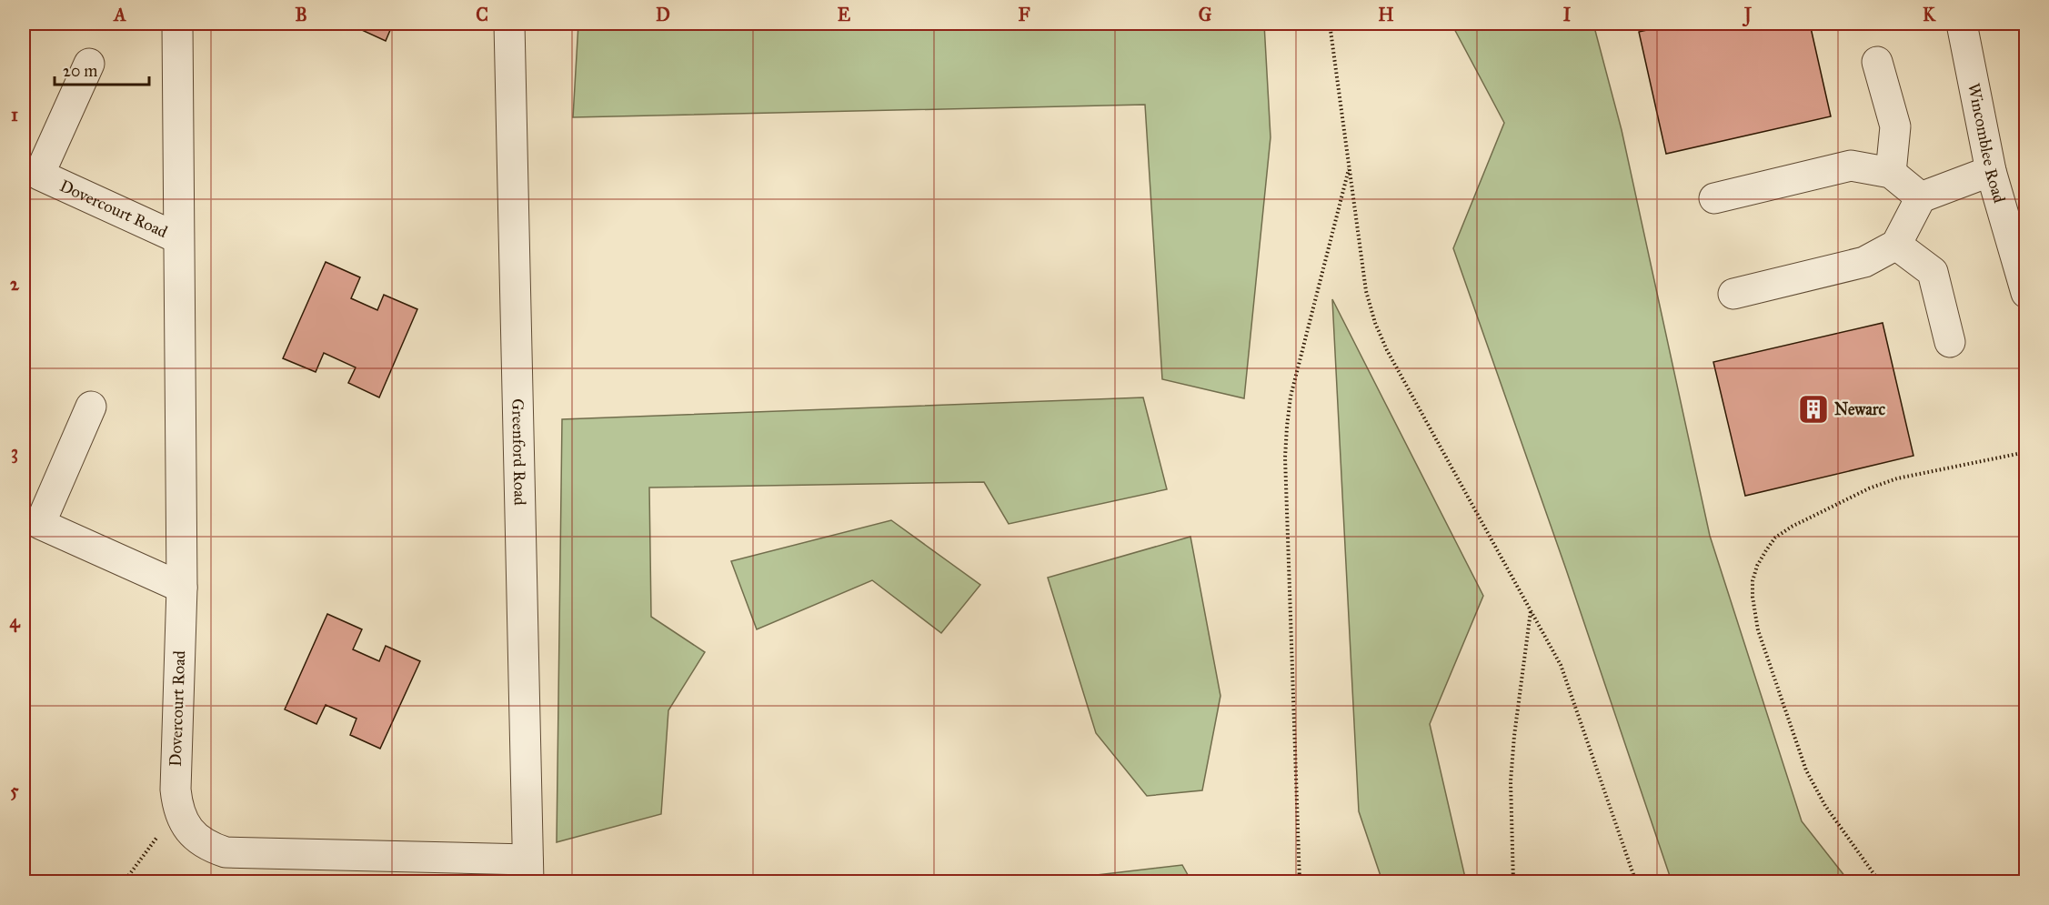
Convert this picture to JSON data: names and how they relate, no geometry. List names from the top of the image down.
{
  "streets": {
    "street": ["Wincomblee Road", "Dovercourt Road", "Greenford Road"]
  },
  "crossings": [
    ["Dovercourt Road", "Greenford Road"]
  ],
  "places": {
    "building": ["Newarc"]
  },
  "scale_bar": "20 m",
  "grid": {
    "columns": [
      "A",
      "B",
      "C",
      "D",
      "E",
      "F",
      "G",
      "H",
      "I",
      "J",
      "K"
    ],
    "rows": [
      "1",
      "2",
      "3",
      "4",
      "5"
    ]
  }
}
